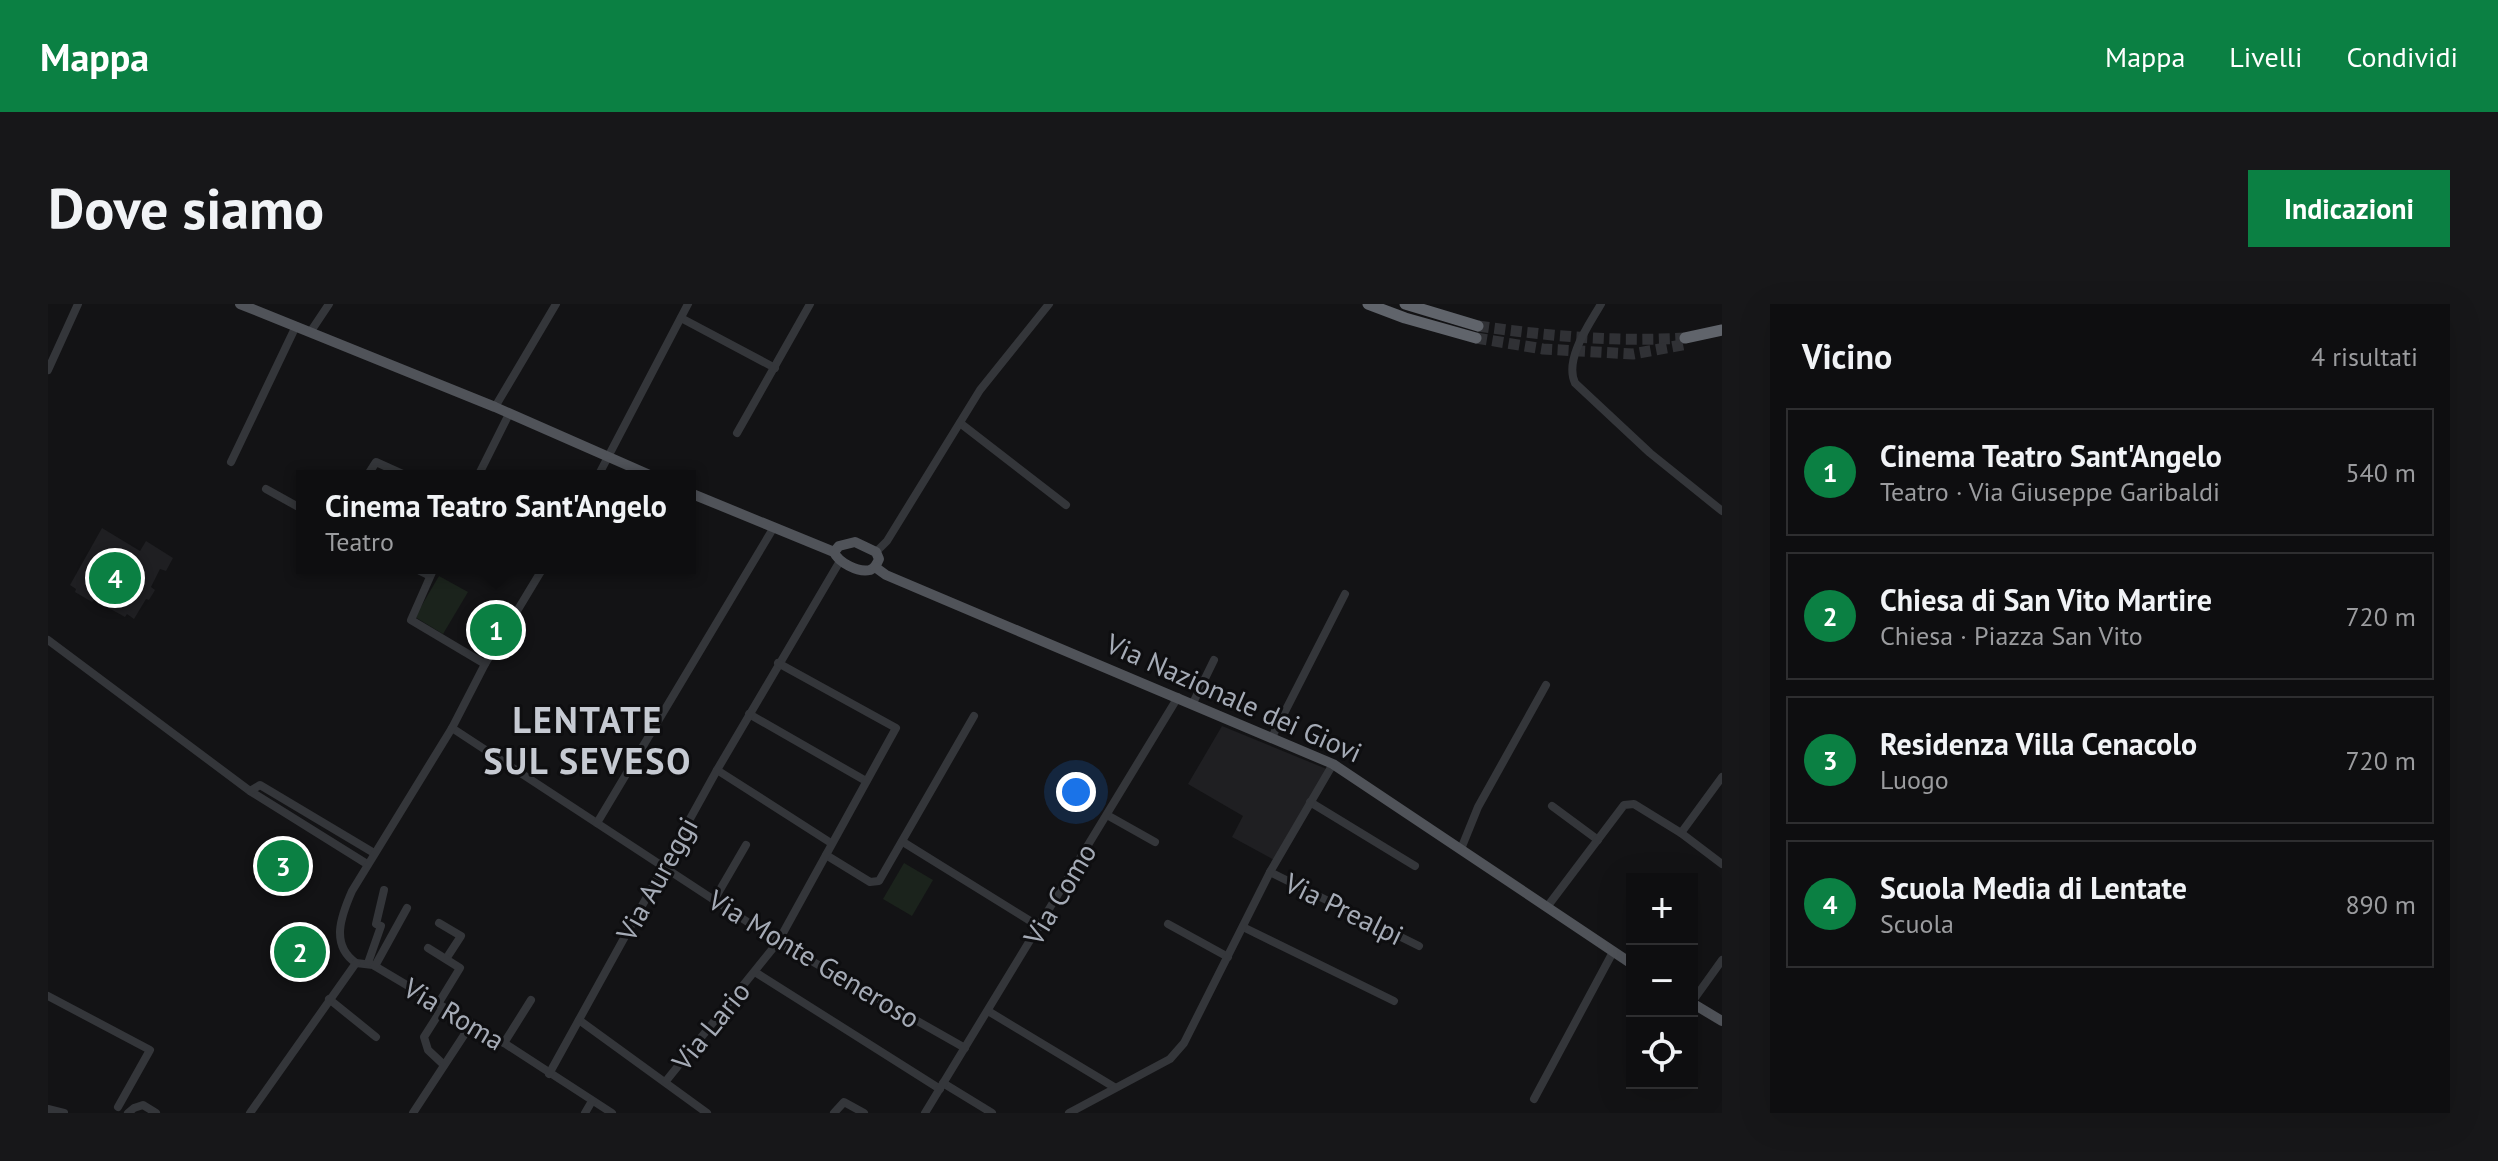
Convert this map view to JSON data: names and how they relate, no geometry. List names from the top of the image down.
{
  "streets": {
    "main road": ["Via Nazionale dei Giovi"],
    "street": [
      "Via Aureggi",
      "Via Como",
      "Via Prealpi",
      "Via Monte Generoso",
      "Via Roma",
      "Via Lario"
    ]
  },
  "crossings": [
    ["Via Nazionale dei Giovi", "Via Aureggi"],
    ["Via Nazionale dei Giovi", "Via Como"],
    ["Via Aureggi", "Via Monte Generoso"],
    ["Via Aureggi", "Via Roma"],
    ["Via Aureggi", "Via Lario"],
    ["Via Como", "Via Monte Generoso"],
    ["Via Monte Generoso", "Via Lario"]
  ],
  "districts": ["LENTATE SUL SEVESO"],
  "page": {
    "header": "Mappa",
    "nav": ["Mappa", "Livelli", "Condividi"],
    "buttons": "Indicazioni",
    "title": "Dove siamo",
    "heading": ["Vicino", "4 risultati"],
    "list": [
      {
        "mark": "1",
        "name": "Cinema Teatro Sant'Angelo",
        "note": "Teatro · Via Giuseppe Garibaldi",
        "value": "540 m"
      },
      {
        "mark": "2",
        "name": "Chiesa di San Vito Martire",
        "note": "Chiesa · Piazza San Vito",
        "value": "720 m"
      },
      {
        "mark": "3",
        "name": "Residenza Villa Cenacolo",
        "note": "Luogo",
        "value": "720 m"
      },
      {
        "mark": "4",
        "name": "Scuola Media di Lentate",
        "note": "Scuola",
        "value": "890 m"
      }
    ],
    "popup": ["Cinema Teatro Sant'Angelo", "Teatro"],
    "pins": [
      "4",
      "1",
      "3",
      "2"
    ],
    "map_buttons": ["+", "−"]
  }
}
